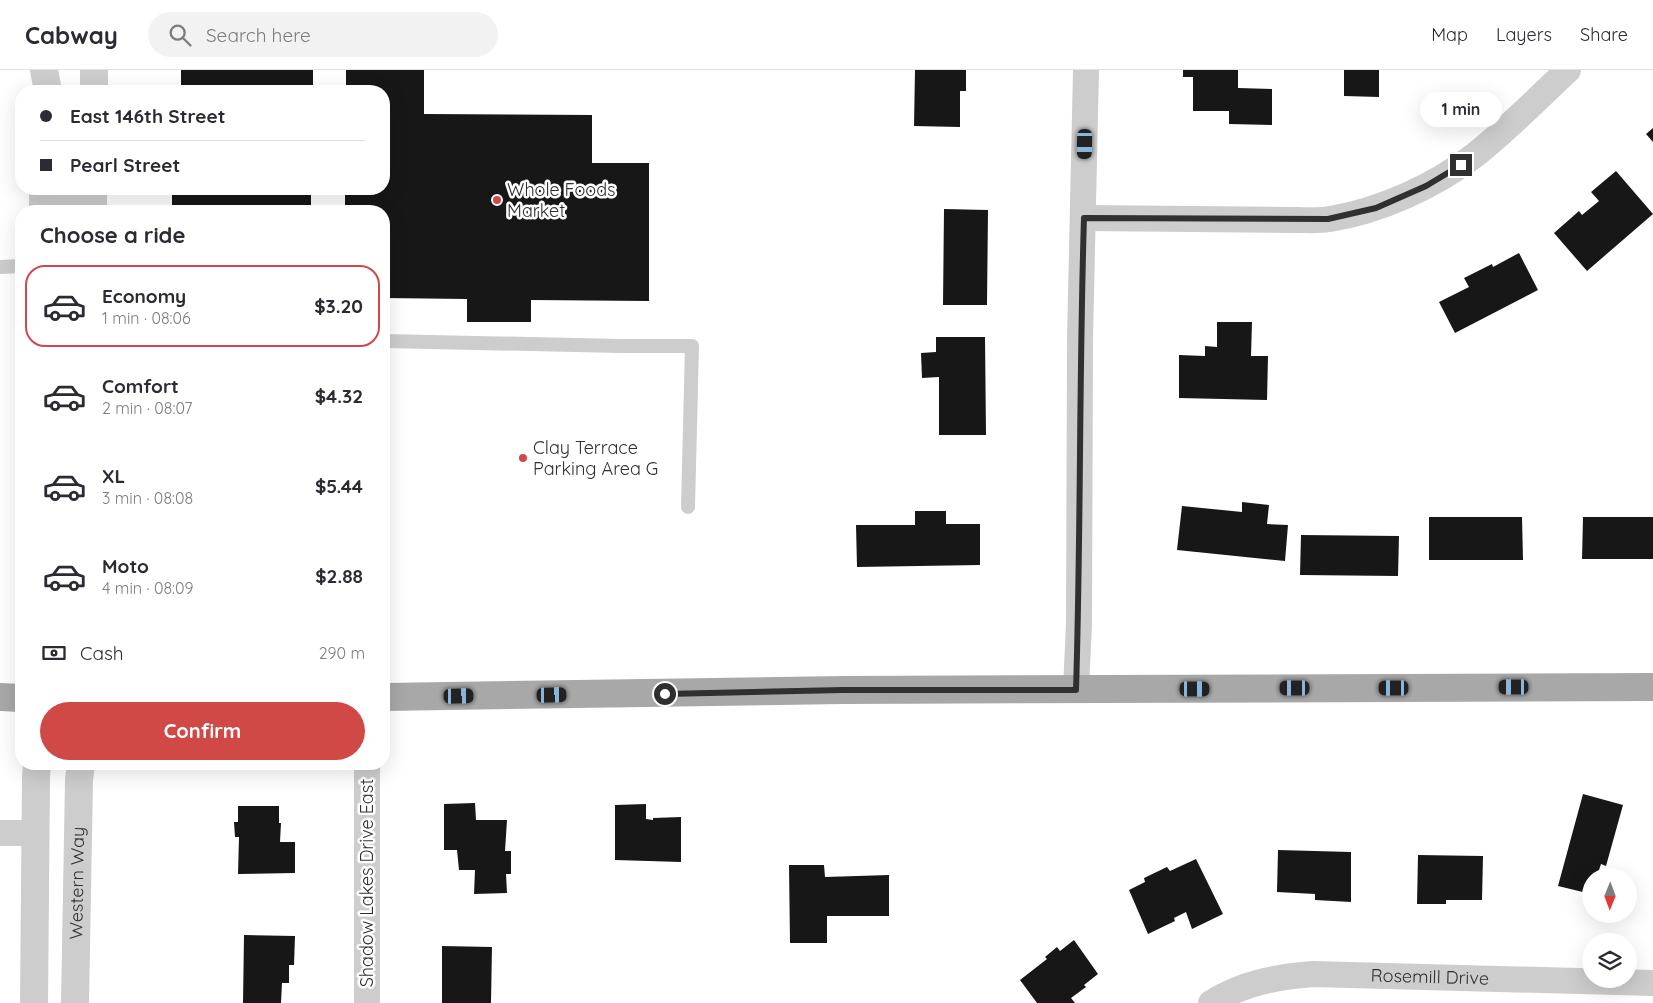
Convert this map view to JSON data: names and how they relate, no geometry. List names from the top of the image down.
{
  "streets": {
    "street": ["Western Way", "Shadow Lakes Drive East", "Rosemill Drive"]
  },
  "places": ["Whole Foods Market", "Clay Terrace Parking Area G"],
  "north": "bottom",
  "page": {
    "header": "Cabway",
    "search": "Search here",
    "nav": ["Map", "Layers", "Share"],
    "banner": ["East 146th Street", "Pearl Street"],
    "bubble": "1 min",
    "heading": "Choose a ride",
    "list": [
      {
        "name": "Economy",
        "note": "1 min · 08:06",
        "value": "$3.20"
      },
      {
        "name": "Comfort",
        "note": "2 min · 08:07",
        "value": "$4.32"
      },
      {
        "name": "XL",
        "note": "3 min · 08:08",
        "value": "$5.44"
      },
      {
        "name": "Moto",
        "note": "4 min · 08:09",
        "value": "$2.88"
      }
    ],
    "pay": ["Cash", "290 m"],
    "buttons": "Confirm"
  }
}
